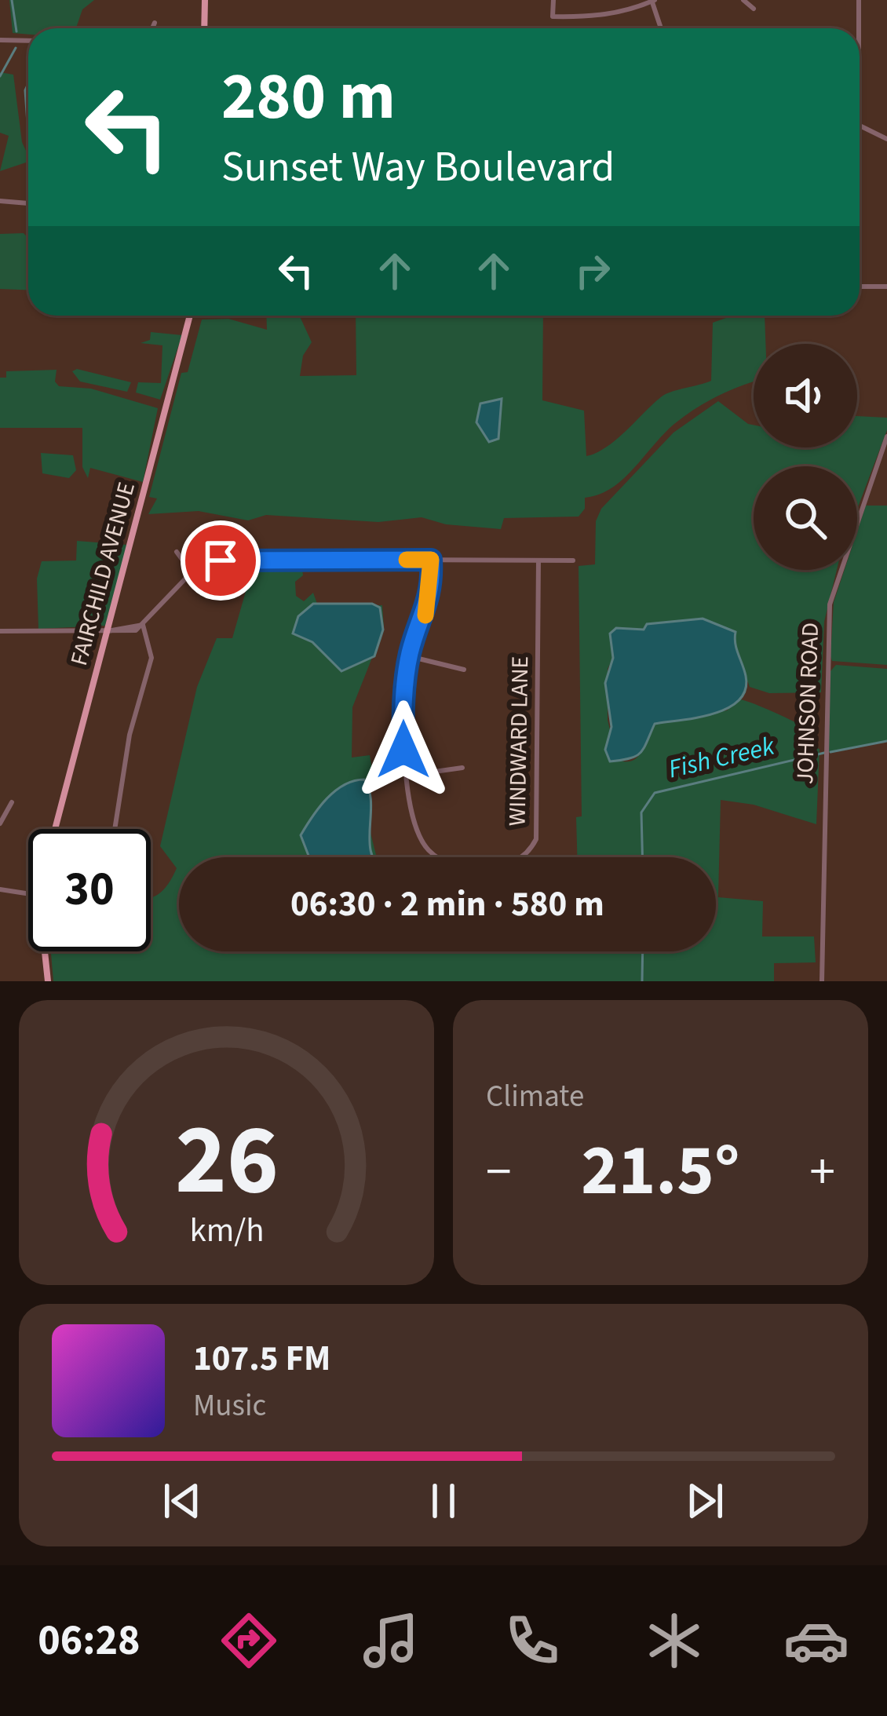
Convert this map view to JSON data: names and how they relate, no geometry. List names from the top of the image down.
{
  "streets": {
    "main road": ["FAIRCHILD AVENUE"],
    "street": ["JOHNSON ROAD", "WINDWARD LANE"]
  },
  "water": ["Fish Creek"],
  "page": {
    "turn": ["280 m", "Sunset Way Boulevard"],
    "limit": "30",
    "trip": "06:30 · 2 min · 580 m",
    "tile": "Climate",
    "heat": ["−", "21.5°", "+"],
    "song": ["107.5 FM", "Music"],
    "tabs": "06:28",
    "gauge": ["26", "km/h"]
  }
}
